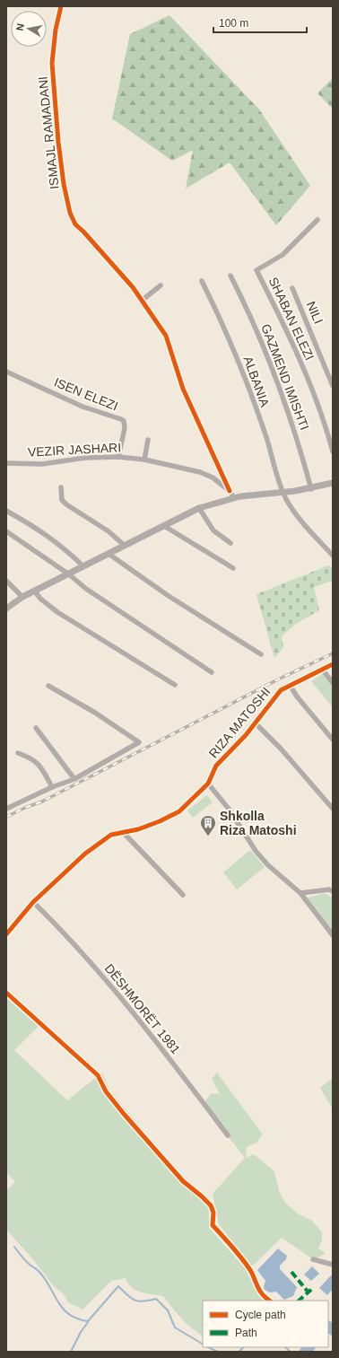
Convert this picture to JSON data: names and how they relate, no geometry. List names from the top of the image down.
{
  "streets": {
    "street": [
      "ISMAJL RAMADANI",
      "NILI",
      "SHABAN ELEZI",
      "GAZMEND IMISHTI",
      "ALBANIA",
      "ISEN ELEZI",
      "VEZIR JASHARI",
      "RIZA MATOSHI",
      "DËSHMORËT 1981"
    ]
  },
  "crossings": [
    ["ISMAJL RAMADANI", "VEZIR JASHARI"],
    ["ISEN ELEZI", "VEZIR JASHARI"],
    ["RIZA MATOSHI", "DËSHMORËT 1981"]
  ],
  "places": {
    "building": ["Shkolla Riza Matoshi"]
  },
  "legend": ["Cycle path", "Path"],
  "scale_bar": "100 m",
  "north": "left"
}
